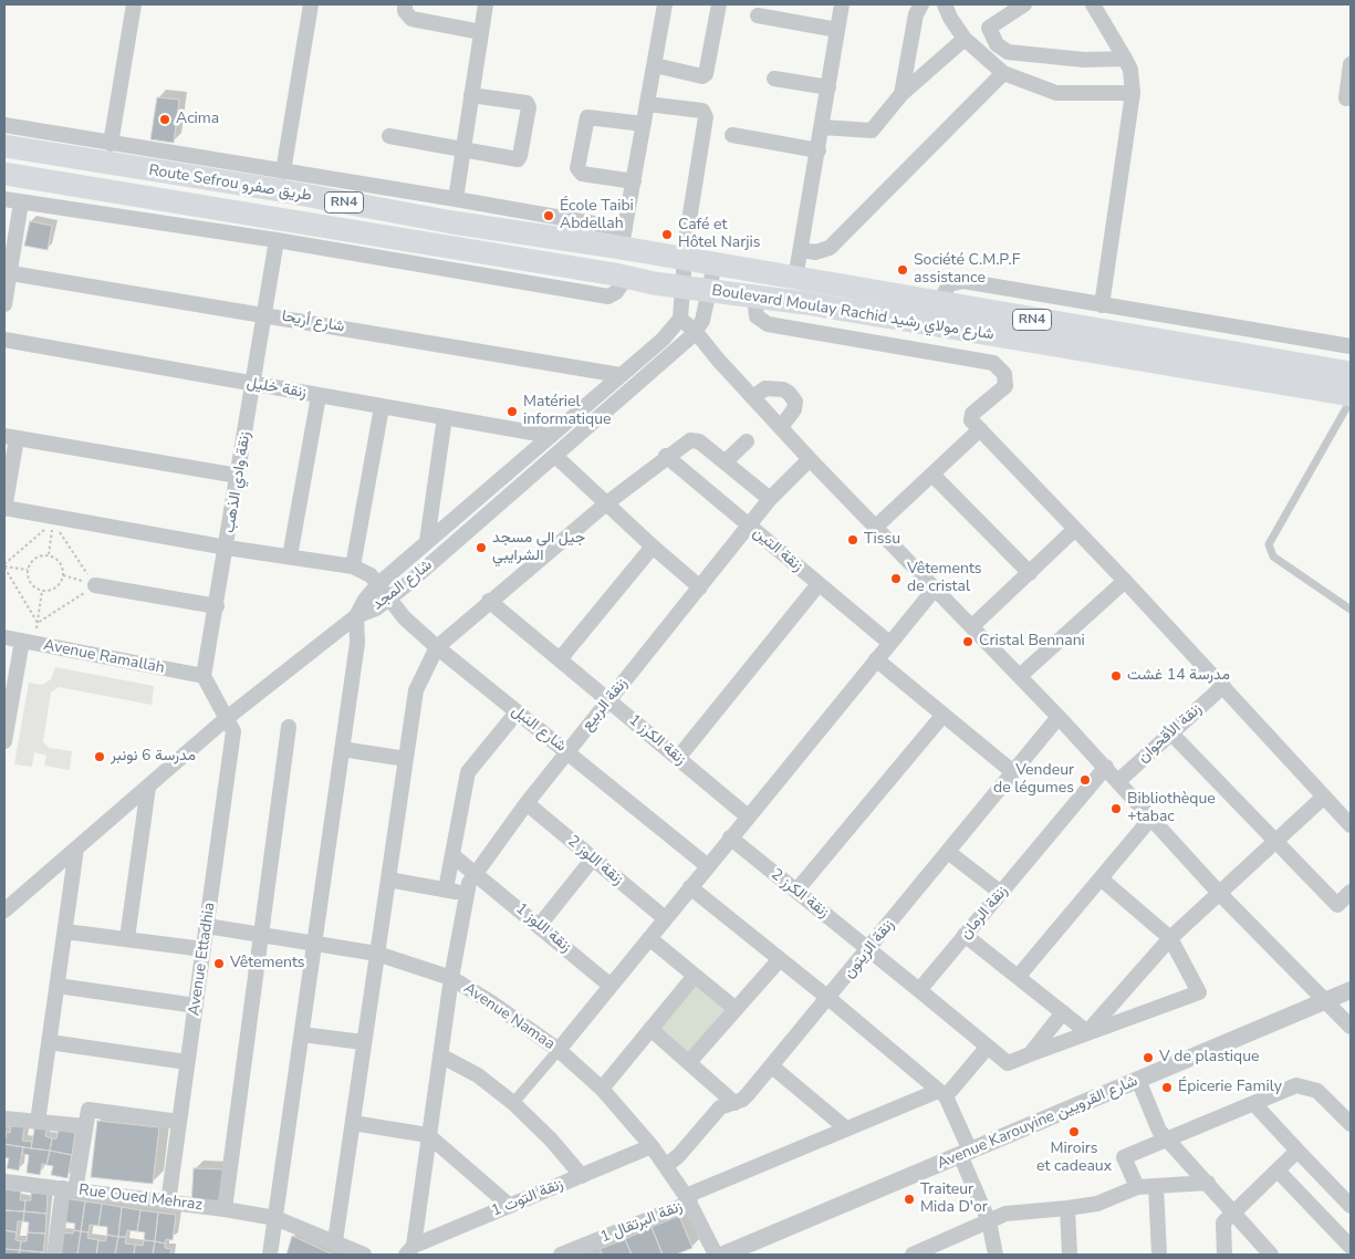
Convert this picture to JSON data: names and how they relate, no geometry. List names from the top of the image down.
{
  "streets": {
    "main road": ["Route Sefrou طريق صفرو", "RN4", "Boulevard Moulay Rachid شارع مولاي رشيد"],
    "street": [
      "شارع أريحا",
      "زنقة خليل",
      "زنقة وادي الذهب",
      "زنقة التين",
      "شارع المجد",
      "Avenue Ramallah",
      "زنقة الربيع",
      "شارع النبل",
      "زنقة الأقحوان",
      "زنقة الكرز 1",
      "زنقة اللوز 2",
      "زنقة الكرز 2",
      "زنقة الرمان",
      "زنقة اللوز 1",
      "زنقة الزيتون",
      "Avenue Ettadhia",
      "Avenue Namaa",
      "Avenue Karouyine شارع القرويين",
      "Rue Oued Mehraz",
      "زنقة التوت 1",
      "زنقة البرتقال 1"
    ]
  },
  "crossings": [
    ["Route Sefrou طريق صفرو", "Boulevard Moulay Rachid شارع مولاي رشيد"],
    ["Boulevard Moulay Rachid شارع مولاي رشيد", "شارع المجد"],
    ["شارع أريحا", "زنقة وادي الذهب"],
    ["شارع أريحا", "شارع المجد"],
    ["زنقة خليل", "زنقة وادي الذهب"],
    ["زنقة خليل", "شارع المجد"],
    ["زنقة وادي الذهب", "Avenue Ramallah"],
    ["زنقة التين", "زنقة الربيع"],
    ["شارع المجد", "شارع النبل"],
    ["زنقة الربيع", "شارع النبل"],
    ["زنقة الربيع", "زنقة الكرز 1"],
    ["زنقة الربيع", "زنقة اللوز 2"],
    ["زنقة الربيع", "زنقة اللوز 1"],
    ["زنقة الربيع", "Avenue Namaa"],
    ["زنقة الربيع", "زنقة التوت 1"],
    ["زنقة الكرز 2", "زنقة الرمان"],
    ["زنقة الكرز 2", "زنقة الزيتون"],
    ["زنقة الزيتون", "Avenue Namaa"],
    ["Avenue Ettadhia", "Avenue Namaa"],
    ["Avenue Ettadhia", "Rue Oued Mehraz"],
    ["Avenue Namaa", "زنقة التوت 1"],
    ["Avenue Namaa", "زنقة البرتقال 1"]
  ],
  "places": [
    "Acima",
    "École Taibi Abdellah",
    "Café et Hôtel Narjis",
    "Société C.M.P.F assistance",
    "Matériel informatique",
    "Tissu",
    "جيل الي مسجد الشرايبي",
    "Vêtements de cristal",
    "Cristal Bennani",
    "مدرسة 14 غشت",
    "مدرسة 6 نونبر",
    "Vendeur de légumes",
    "Bibliothèque +tabac",
    "Vêtements",
    "V de plastique",
    "Épicerie Family",
    "Miroirs et cadeaux",
    "Traiteur Mida D'or"
  ]
}
